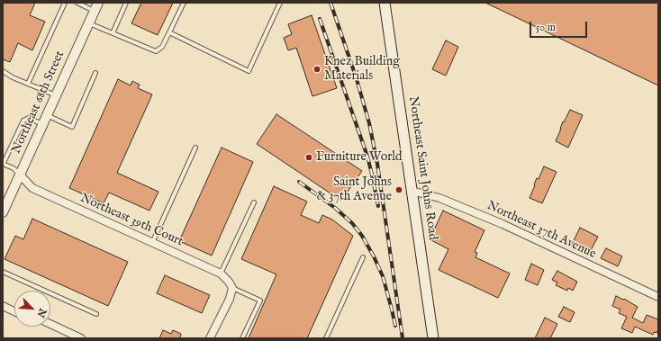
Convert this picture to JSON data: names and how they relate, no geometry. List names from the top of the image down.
{
  "streets": {
    "main road": ["Northeast Saint Johns Road"],
    "street": ["Northeast 68th Street", "Northeast 39th Court", "Northeast 37th Avenue"]
  },
  "crossings": [
    ["Northeast 68th Street", "Northeast 39th Court"],
    ["Northeast Saint Johns Road", "Northeast 37th Avenue"]
  ],
  "places": ["Knez Building Materials", "Furniture World", "Saint Johns & 37th Avenue"],
  "scale_bar": "50 m",
  "north": "bottom right"
}
